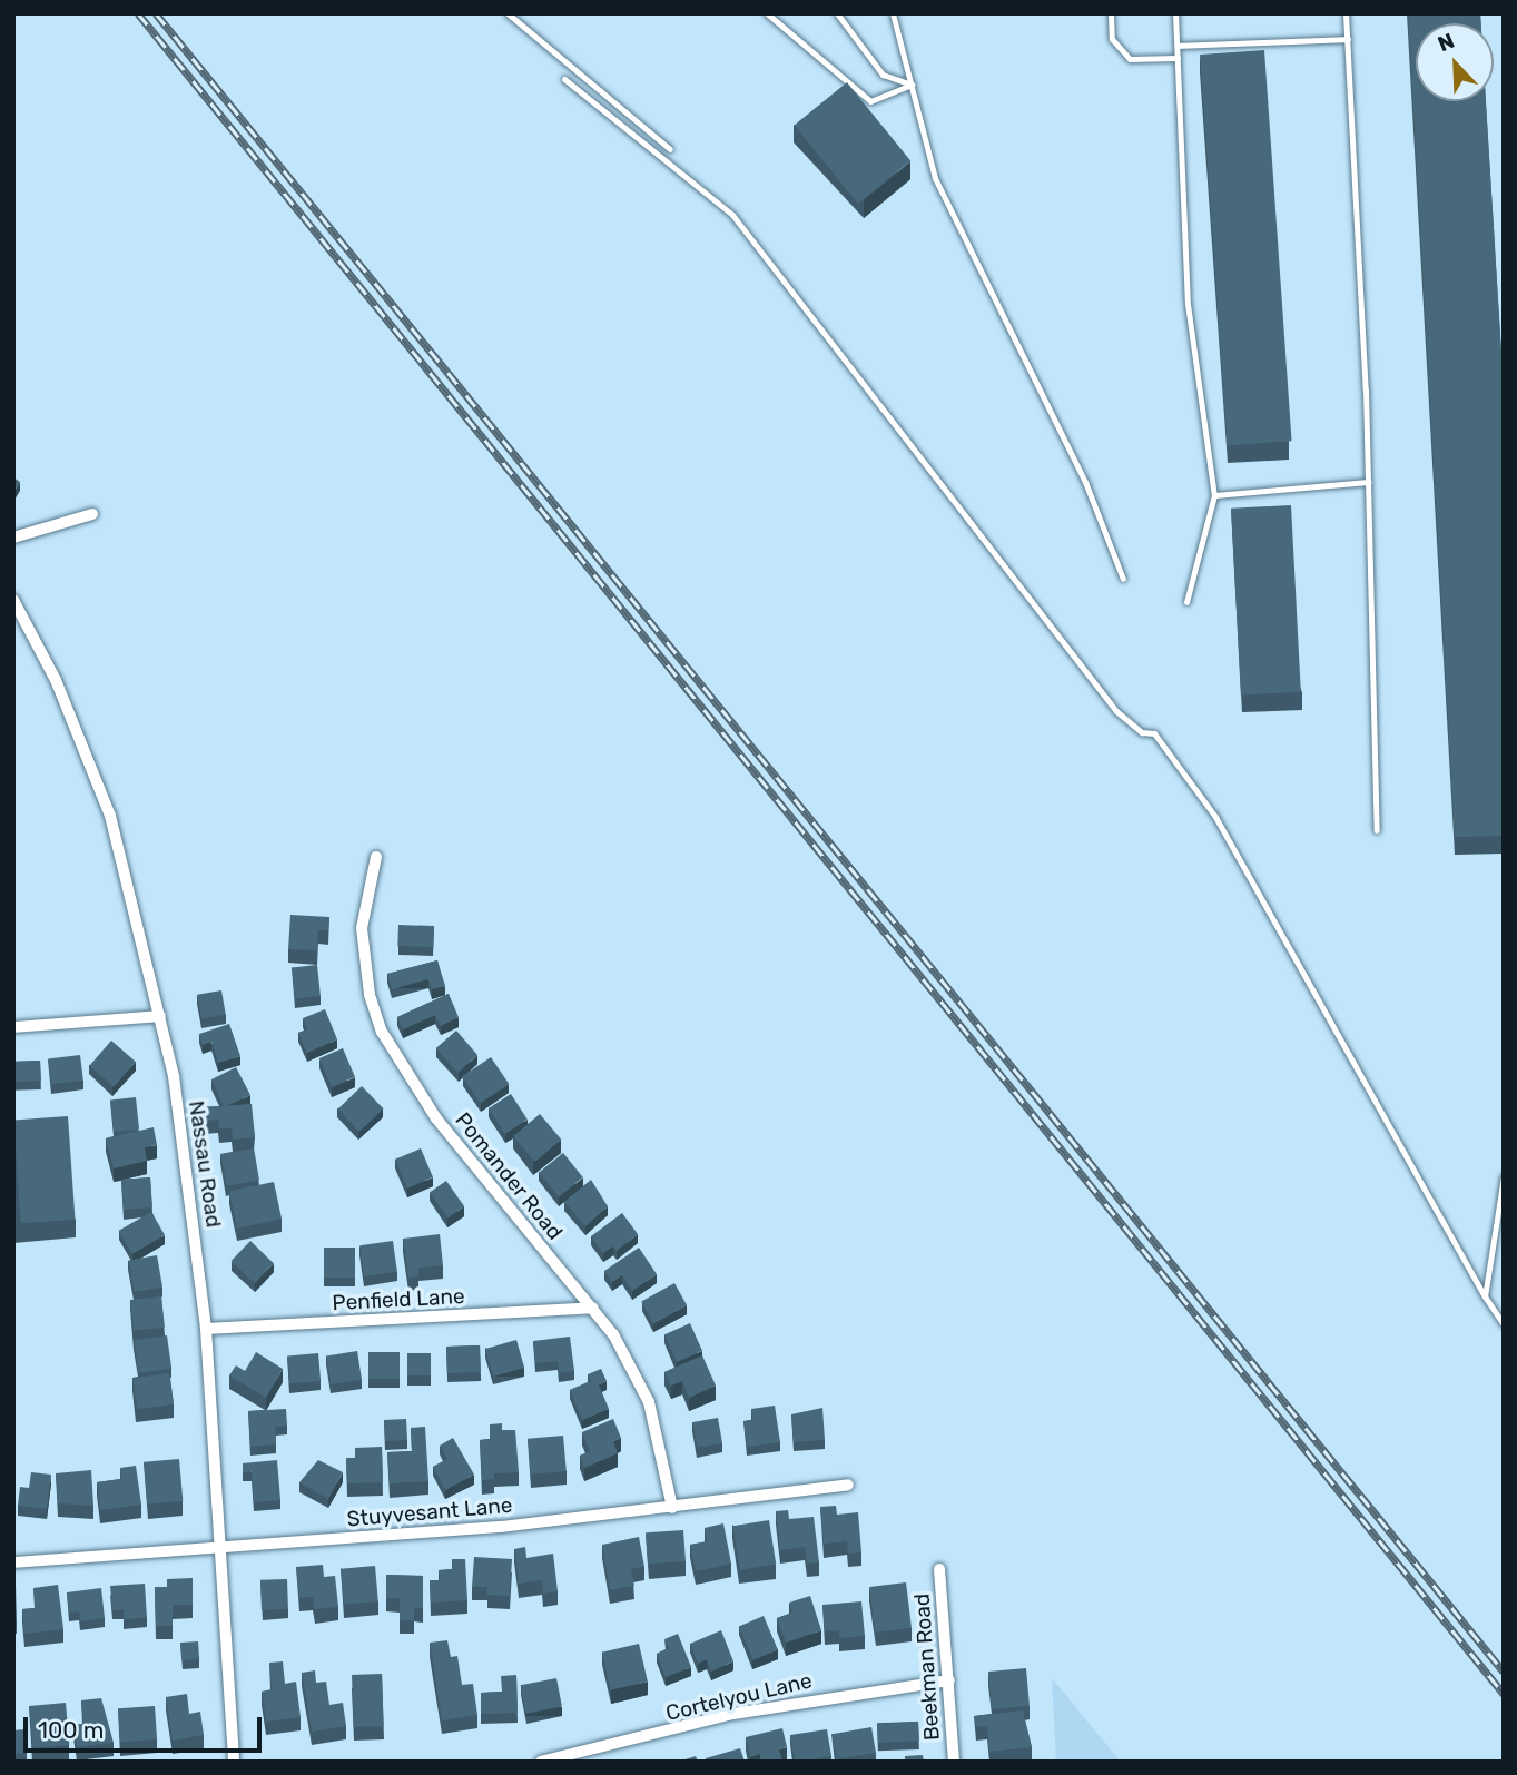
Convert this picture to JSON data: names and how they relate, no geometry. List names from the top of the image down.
{
  "streets": {
    "street": [
      "Nassau Road",
      "Pomander Road",
      "Penfield Lane",
      "Stuyvesant Lane",
      "Beekman Road",
      "Cortelyou Lane"
    ]
  },
  "crossings": [
    ["Nassau Road", "Penfield Lane"],
    ["Nassau Road", "Stuyvesant Lane"],
    ["Pomander Road", "Penfield Lane"],
    ["Pomander Road", "Stuyvesant Lane"],
    ["Beekman Road", "Cortelyou Lane"]
  ],
  "scale_bar": "100 m",
  "north": "top left"
}
